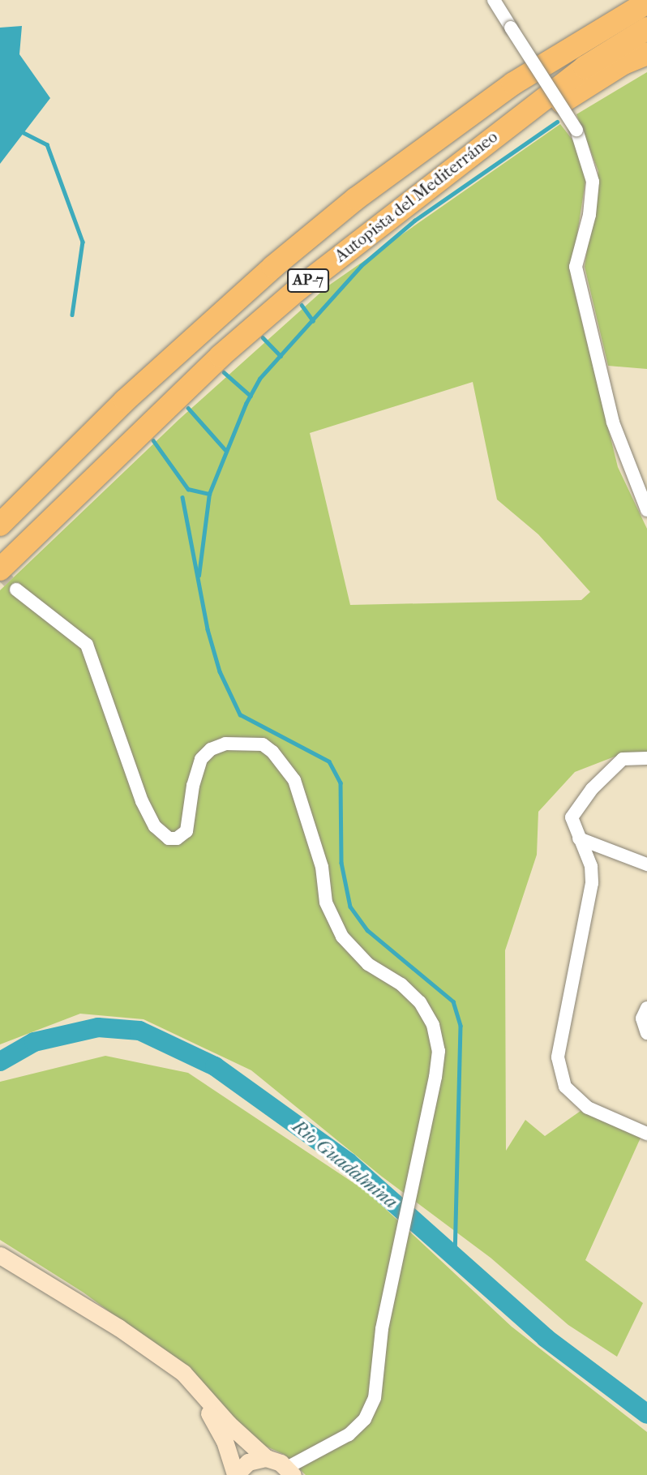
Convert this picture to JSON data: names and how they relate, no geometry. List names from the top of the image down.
{
  "streets": {
    "highway": ["Autopista del Mediterráneo", "AP-7"]
  },
  "water": ["Rio Guadalmina"]
}
